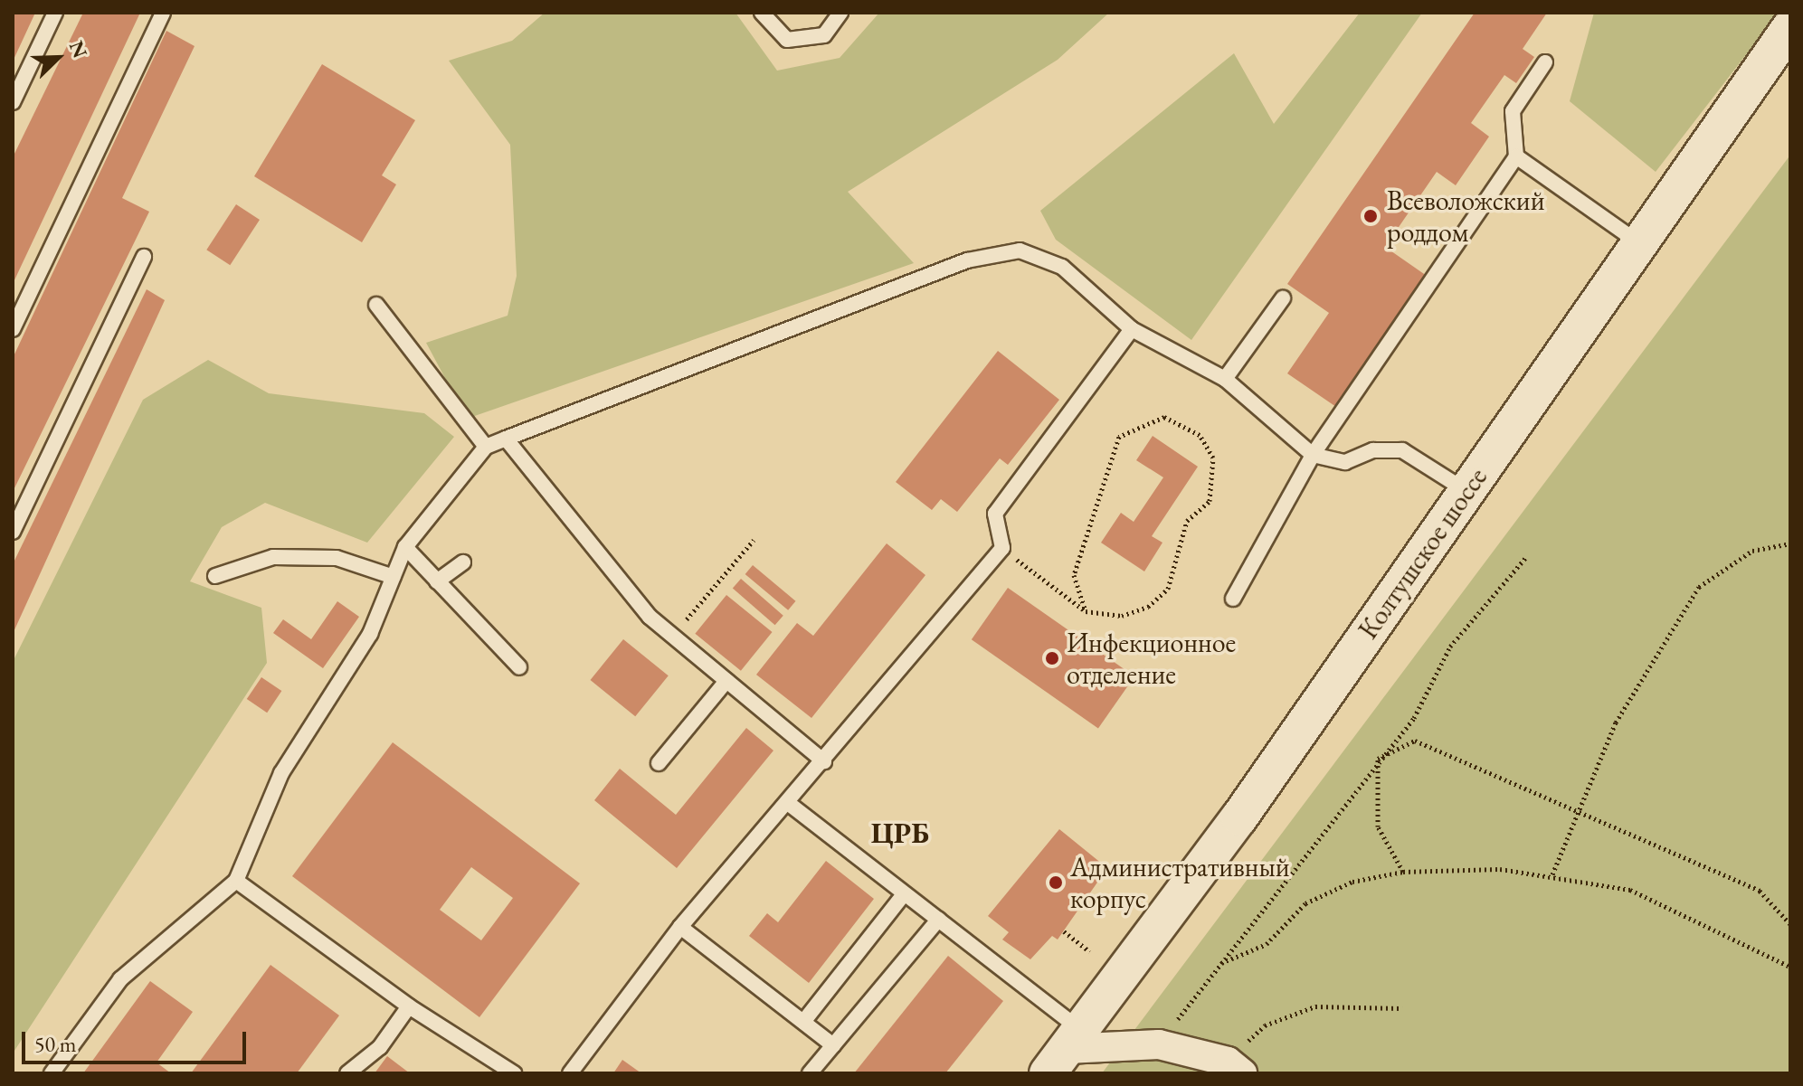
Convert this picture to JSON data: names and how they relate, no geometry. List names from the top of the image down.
{
  "streets": {
    "street": ["Колтушское шоссе"]
  },
  "districts": ["ЦРБ"],
  "places": ["Всеволожский роддом", "Инфекционное отделение", "Административный корпус"],
  "scale_bar": "50 m",
  "north": "top right"
}
